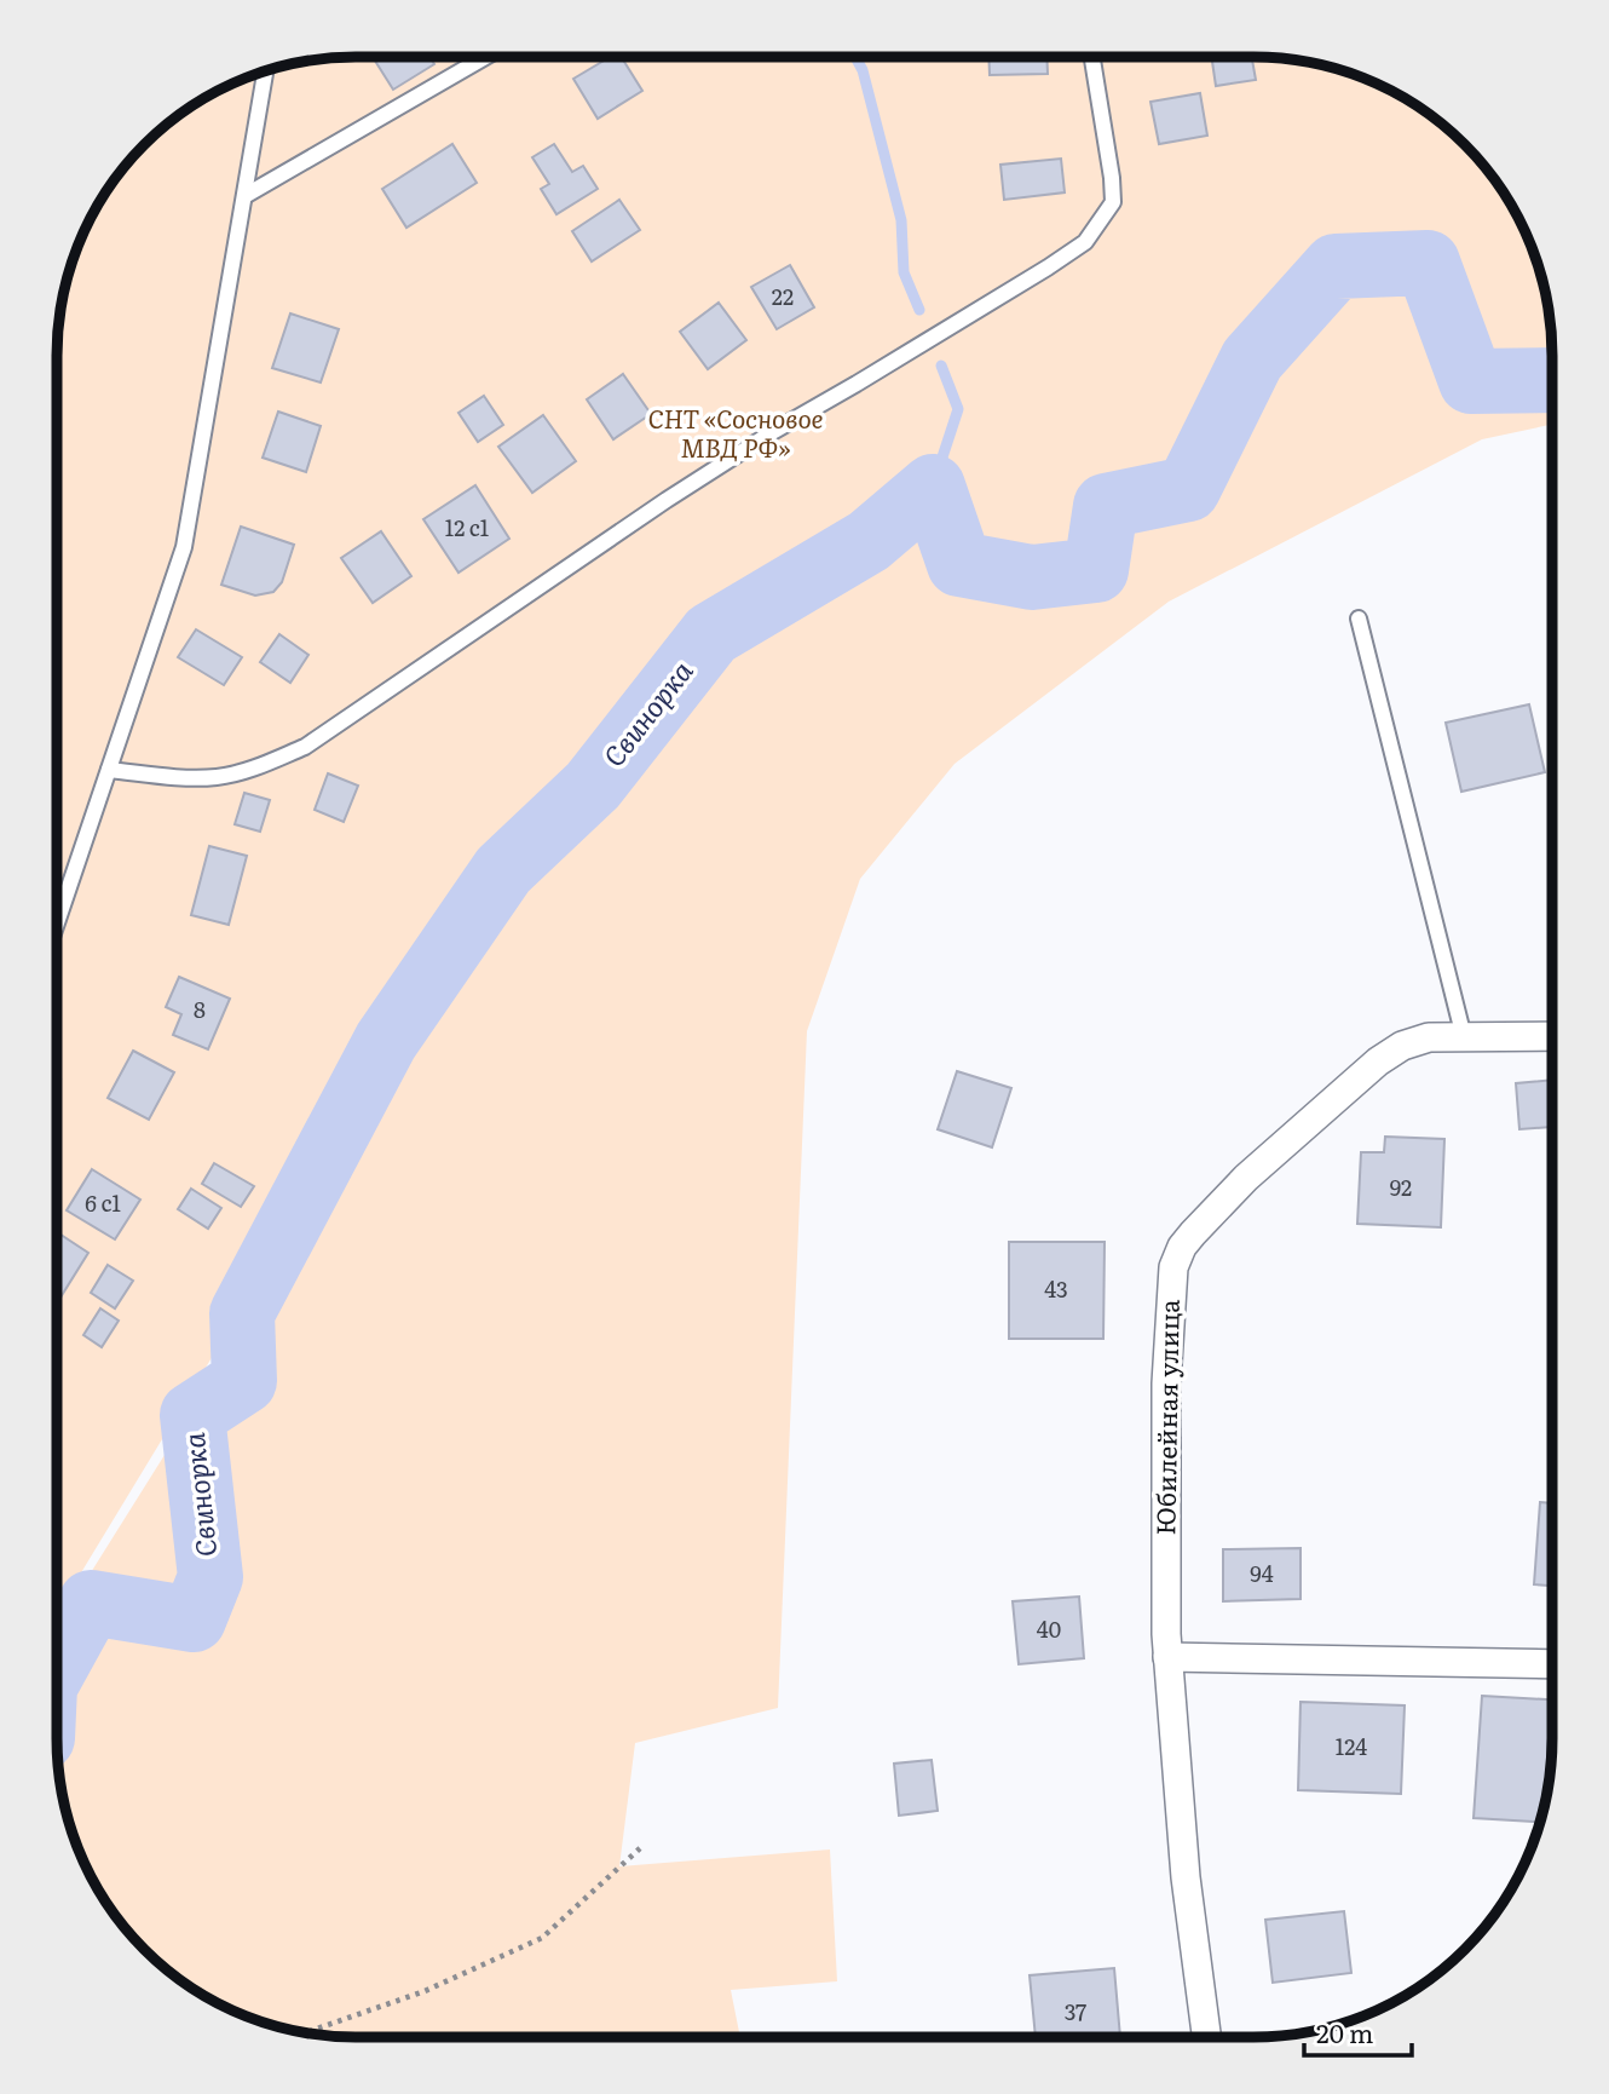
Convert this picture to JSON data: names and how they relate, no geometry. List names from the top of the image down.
{
  "streets": {
    "street": ["Юбилейная улица"]
  },
  "water": ["Свинорка"],
  "parks": ["СНТ «Сосновое МВД РФ»"],
  "house_numbers": [
    "22",
    "12 с1",
    "8",
    "92",
    "6 с1",
    "43",
    "94",
    "40",
    "124",
    "37"
  ],
  "scale_bar": "20 m"
}
